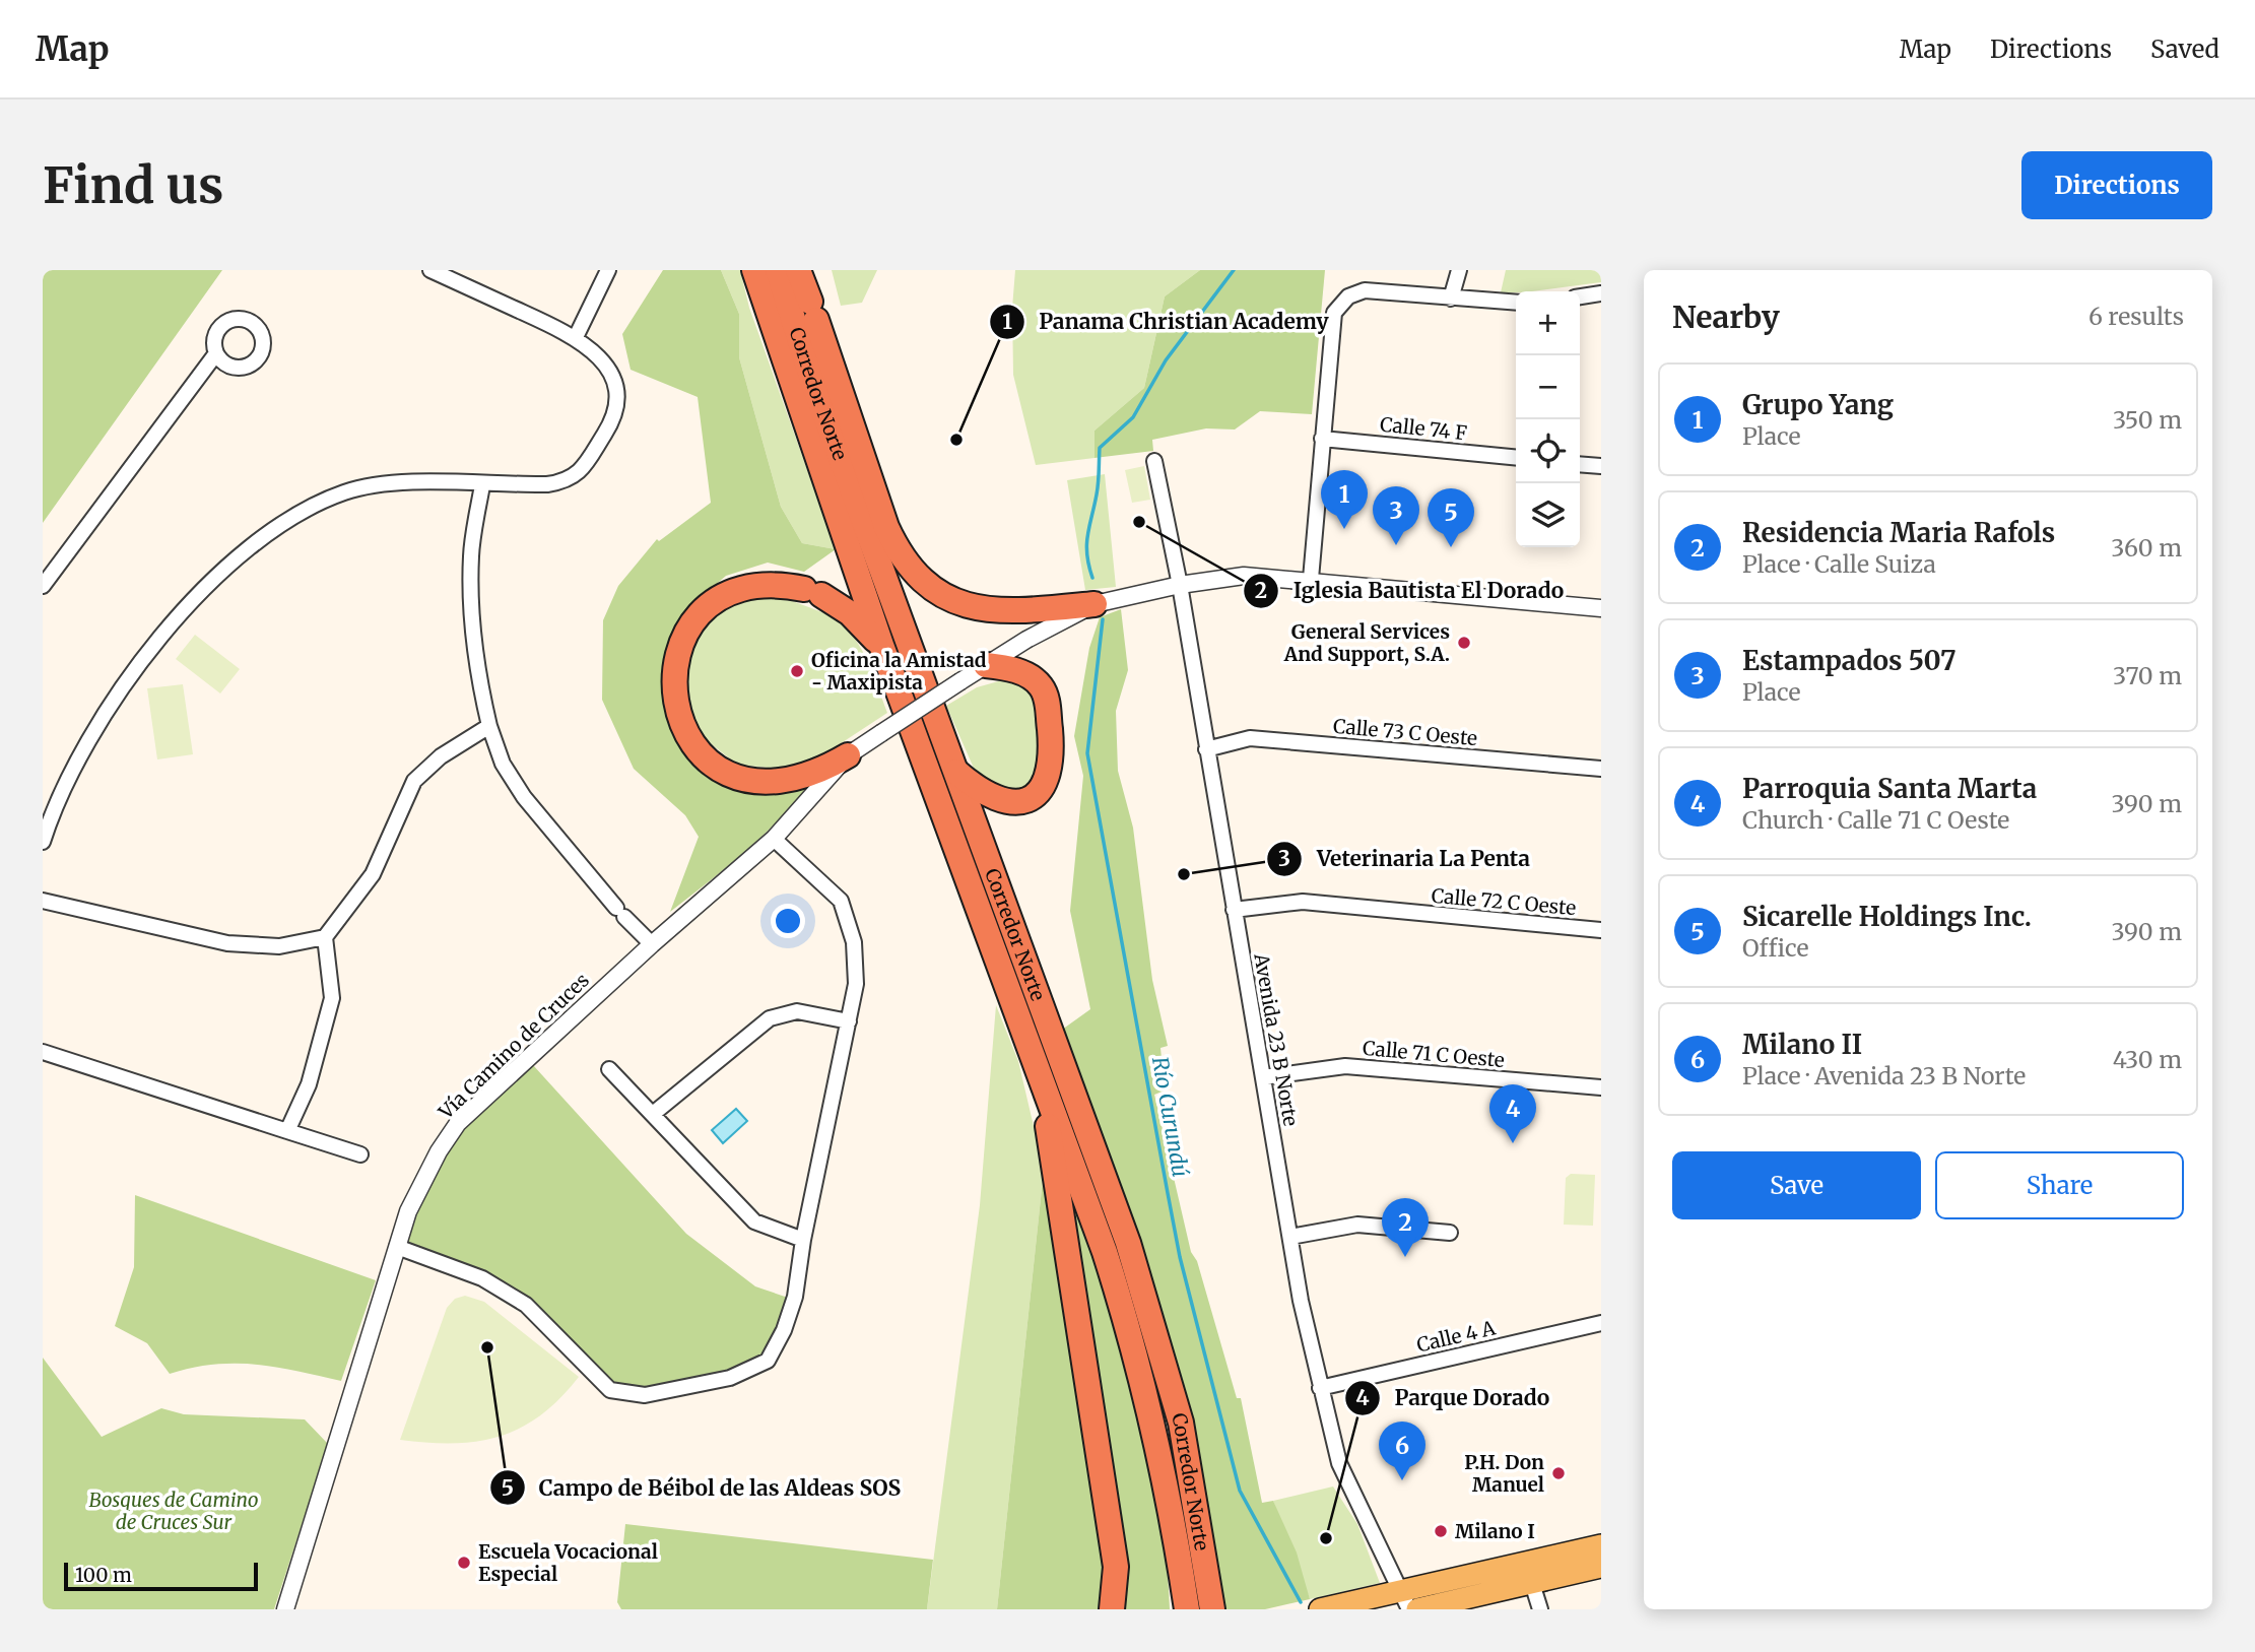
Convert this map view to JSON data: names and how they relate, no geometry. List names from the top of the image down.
{
  "streets": {
    "highway": ["Corredor Norte"],
    "street": [
      "Calle 74 F",
      "Calle 73 C Oeste",
      "Calle 72 C Oeste",
      "Avenida 23 B Norte",
      "Vía Camino de Cruces",
      "Calle 71 C Oeste",
      "Calle 4 A"
    ]
  },
  "crossings": [
    ["Calle 73 C Oeste", "Avenida 23 B Norte"],
    ["Calle 72 C Oeste", "Avenida 23 B Norte"],
    ["Avenida 23 B Norte", "Vía Camino de Cruces"],
    ["Avenida 23 B Norte", "Calle 71 C Oeste"],
    ["Avenida 23 B Norte", "Calle 4 A"]
  ],
  "water": ["Río Curundú"],
  "parks": ["Bosques de Camino de Cruces Sur"],
  "places": [
    "Panama Christian Academy",
    "Iglesia Bautista El Dorado",
    "General Services And Support, S.A.",
    "Oficina la Amistad - Maxipista",
    "Veterinaria La Penta",
    "Campo de Béibol de las Aldeas SOS",
    "P.H. Don Manuel",
    "Milano I",
    "Parque Dorado",
    "Escuela Vocacional Especial"
  ],
  "scale_bar": "100 m",
  "page": {
    "header": "Map",
    "nav": ["Map", "Directions", "Saved"],
    "buttons": [
      "Directions",
      ["Save", "Share"]
    ],
    "title": "Find us",
    "heading": ["Nearby", "6 results"],
    "map_buttons": ["+", "−"],
    "list": [
      {
        "mark": "1",
        "name": "Grupo Yang",
        "note": "Place",
        "value": "350 m"
      },
      {
        "mark": "2",
        "name": "Residencia Maria Rafols",
        "note": "Place · Calle Suiza",
        "value": "360 m"
      },
      {
        "mark": "3",
        "name": "Estampados 507",
        "note": "Place",
        "value": "370 m"
      },
      {
        "mark": "4",
        "name": "Parroquia Santa Marta",
        "note": "Church · Calle 71 C Oeste",
        "value": "390 m"
      },
      {
        "mark": "5",
        "name": "Sicarelle Holdings Inc.",
        "note": "Office",
        "value": "390 m"
      },
      {
        "mark": "6",
        "name": "Milano II",
        "note": "Place · Avenida 23 B Norte",
        "value": "430 m"
      }
    ],
    "pins": [
      "1",
      "3",
      "5",
      "4",
      "2",
      "6"
    ],
    "scale": "100 m"
  }
}
